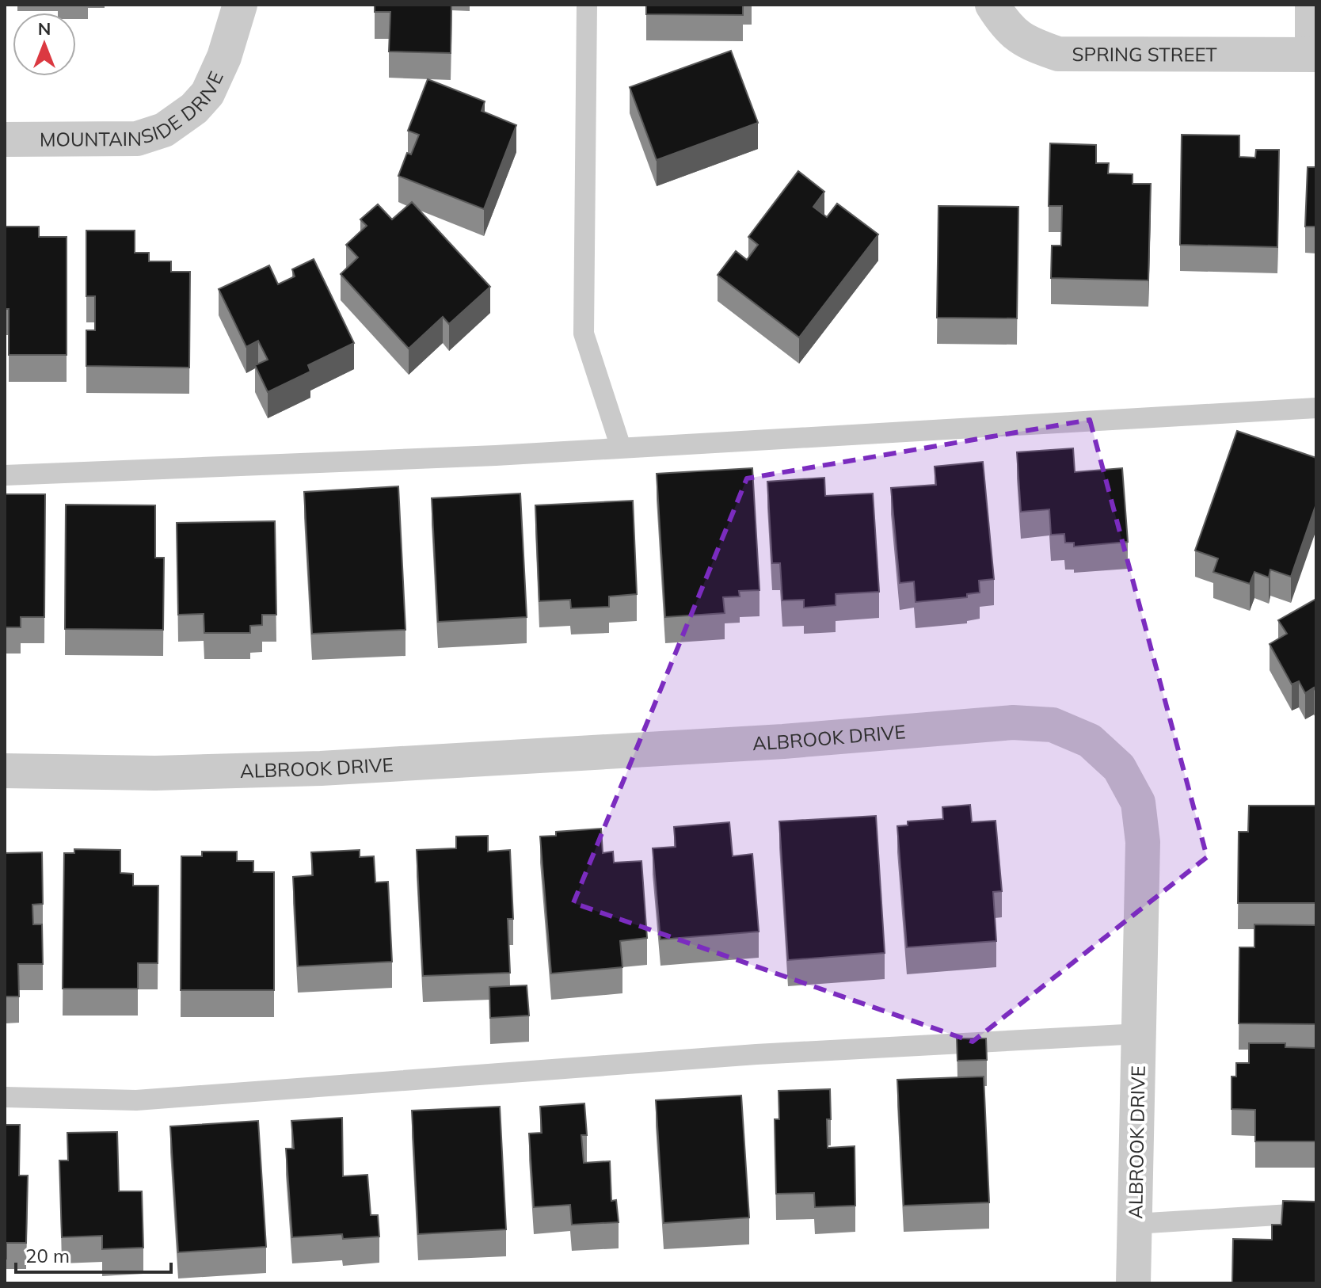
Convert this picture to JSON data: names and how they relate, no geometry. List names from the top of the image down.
{
  "streets": {
    "street": ["SPRING STREET", "MOUNTAINSIDE DRIVE", "ALBROOK DRIVE"]
  },
  "scale_bar": "20 m",
  "north": "top"
}
